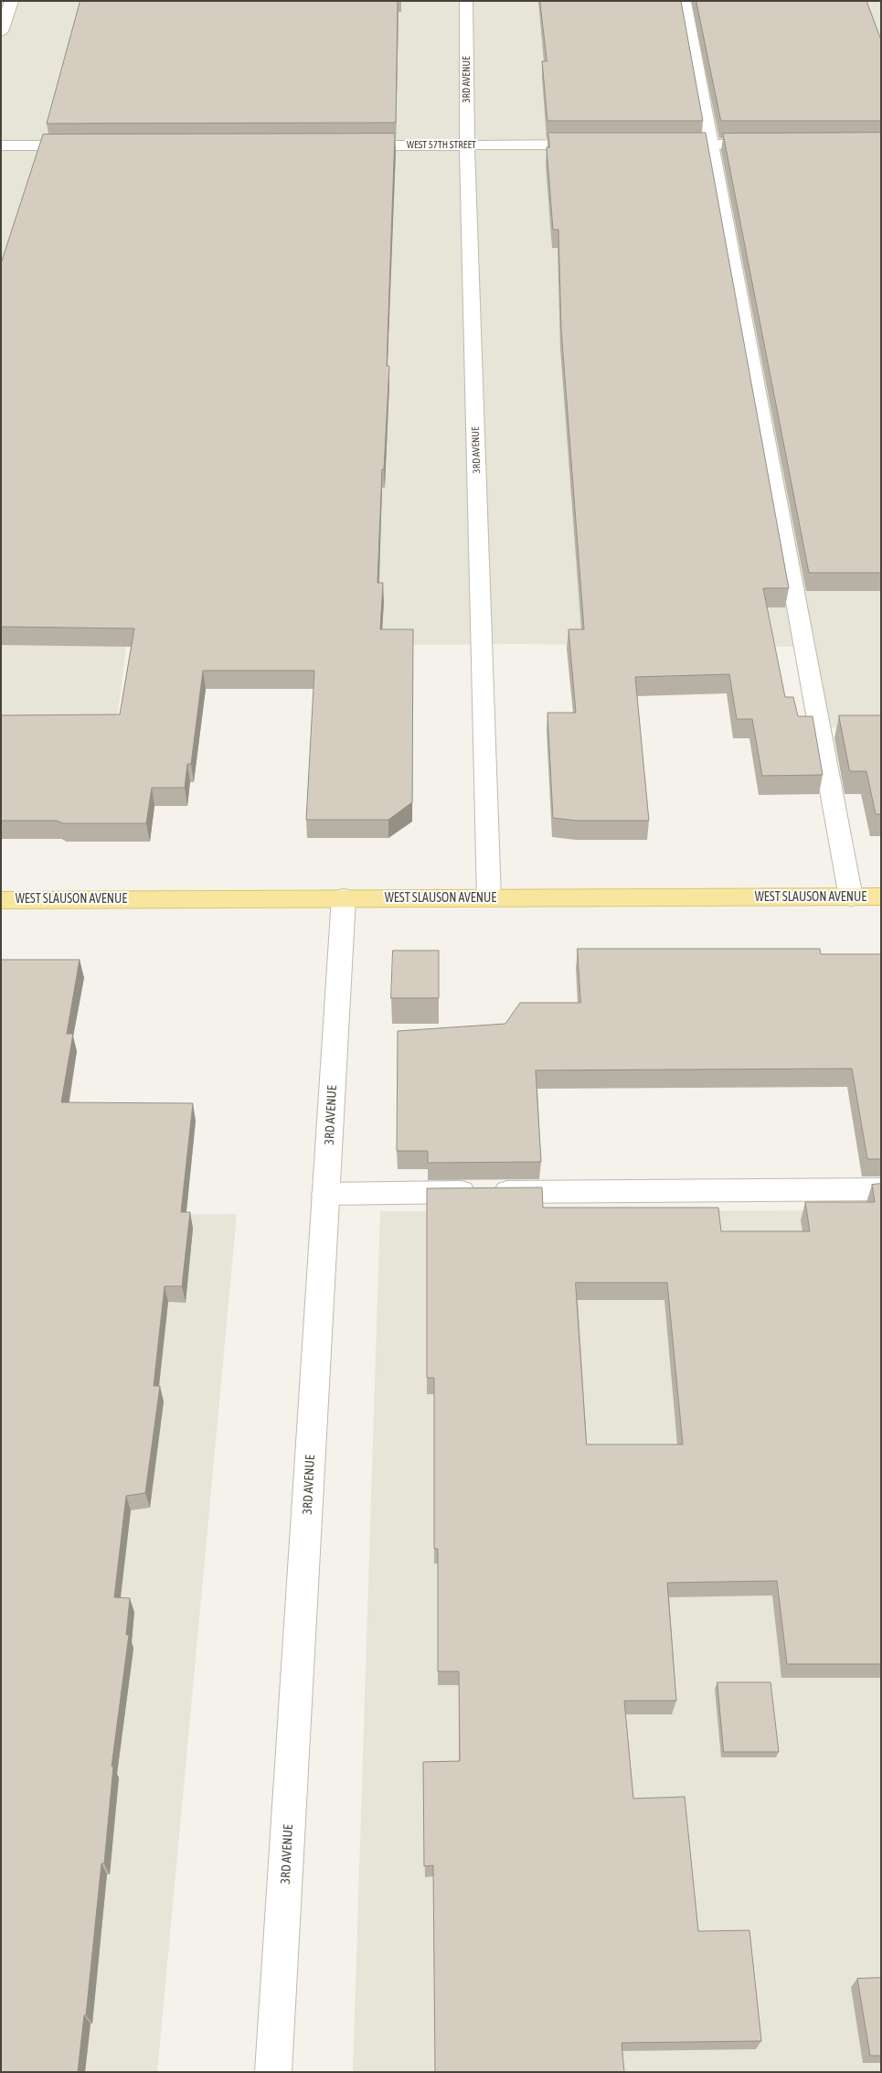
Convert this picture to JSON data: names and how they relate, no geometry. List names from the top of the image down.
{
  "streets": {
    "main road": ["WEST SLAUSON AVENUE"],
    "street": ["3RD AVENUE", "WEST 57TH STREET"]
  },
  "crossings": [
    ["3RD AVENUE", "WEST 57TH STREET"],
    ["3RD AVENUE", "WEST SLAUSON AVENUE"]
  ]
}
